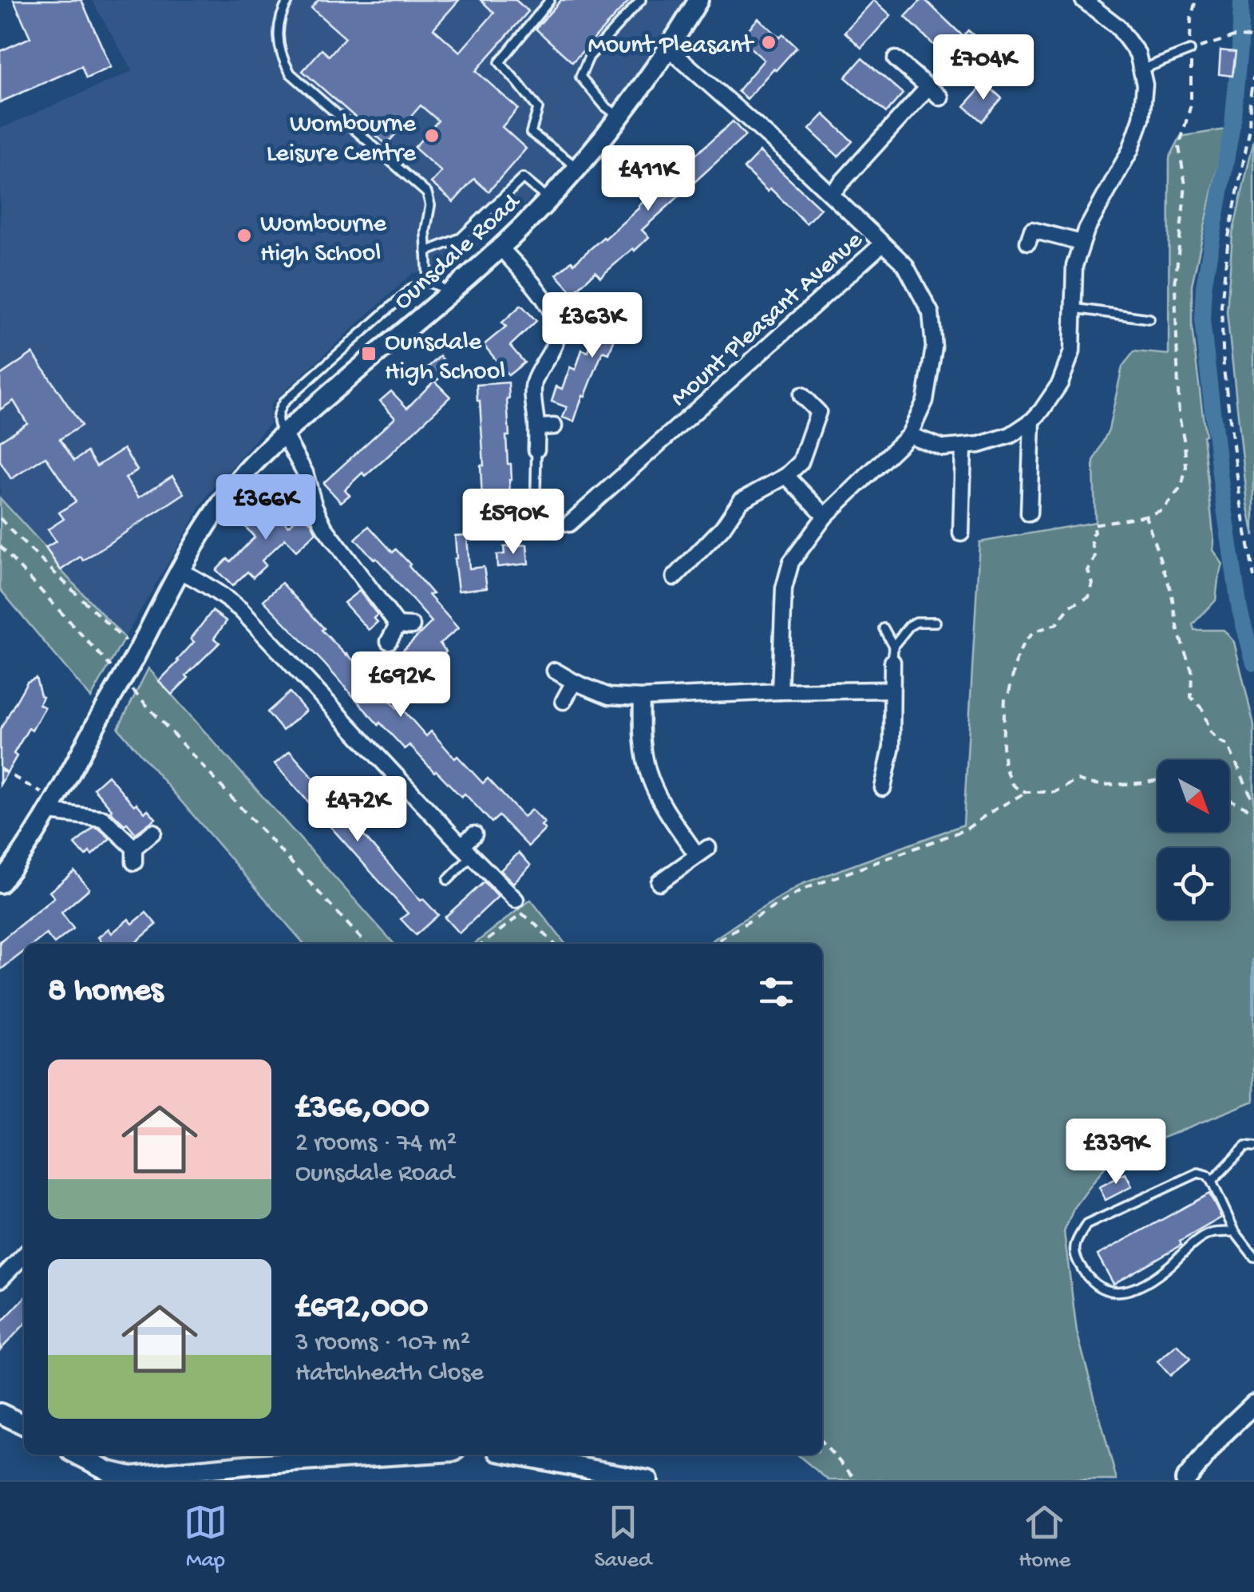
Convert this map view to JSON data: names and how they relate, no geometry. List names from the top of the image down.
{
  "streets": {
    "street": ["Ounsdale Road", "Mount Pleasant Avenue"]
  },
  "crossings": [
    ["Ounsdale Road", "Mount Pleasant Avenue"]
  ],
  "places": {
    "other": ["Mount Pleasant", "Wombourne Leisure Centre", "Wombourne High School"],
    "transit": ["Ounsdale High School"]
  },
  "north": "bottom right",
  "page": {
    "price": [
      "£704K",
      "£411K",
      "£363K",
      "£366K",
      "£590K",
      "£692K",
      "£472K",
      "£339K"
    ],
    "heading": "8 homes",
    "list": [
      {
        "name": "£366,000",
        "note": "2 rooms · 74 m² · Ounsdale Road"
      },
      {
        "name": "£692,000",
        "note": "3 rooms · 107 m² · Hatchheath Close"
      }
    ],
    "tabs": ["Map", "Saved", "Home"]
  }
}
